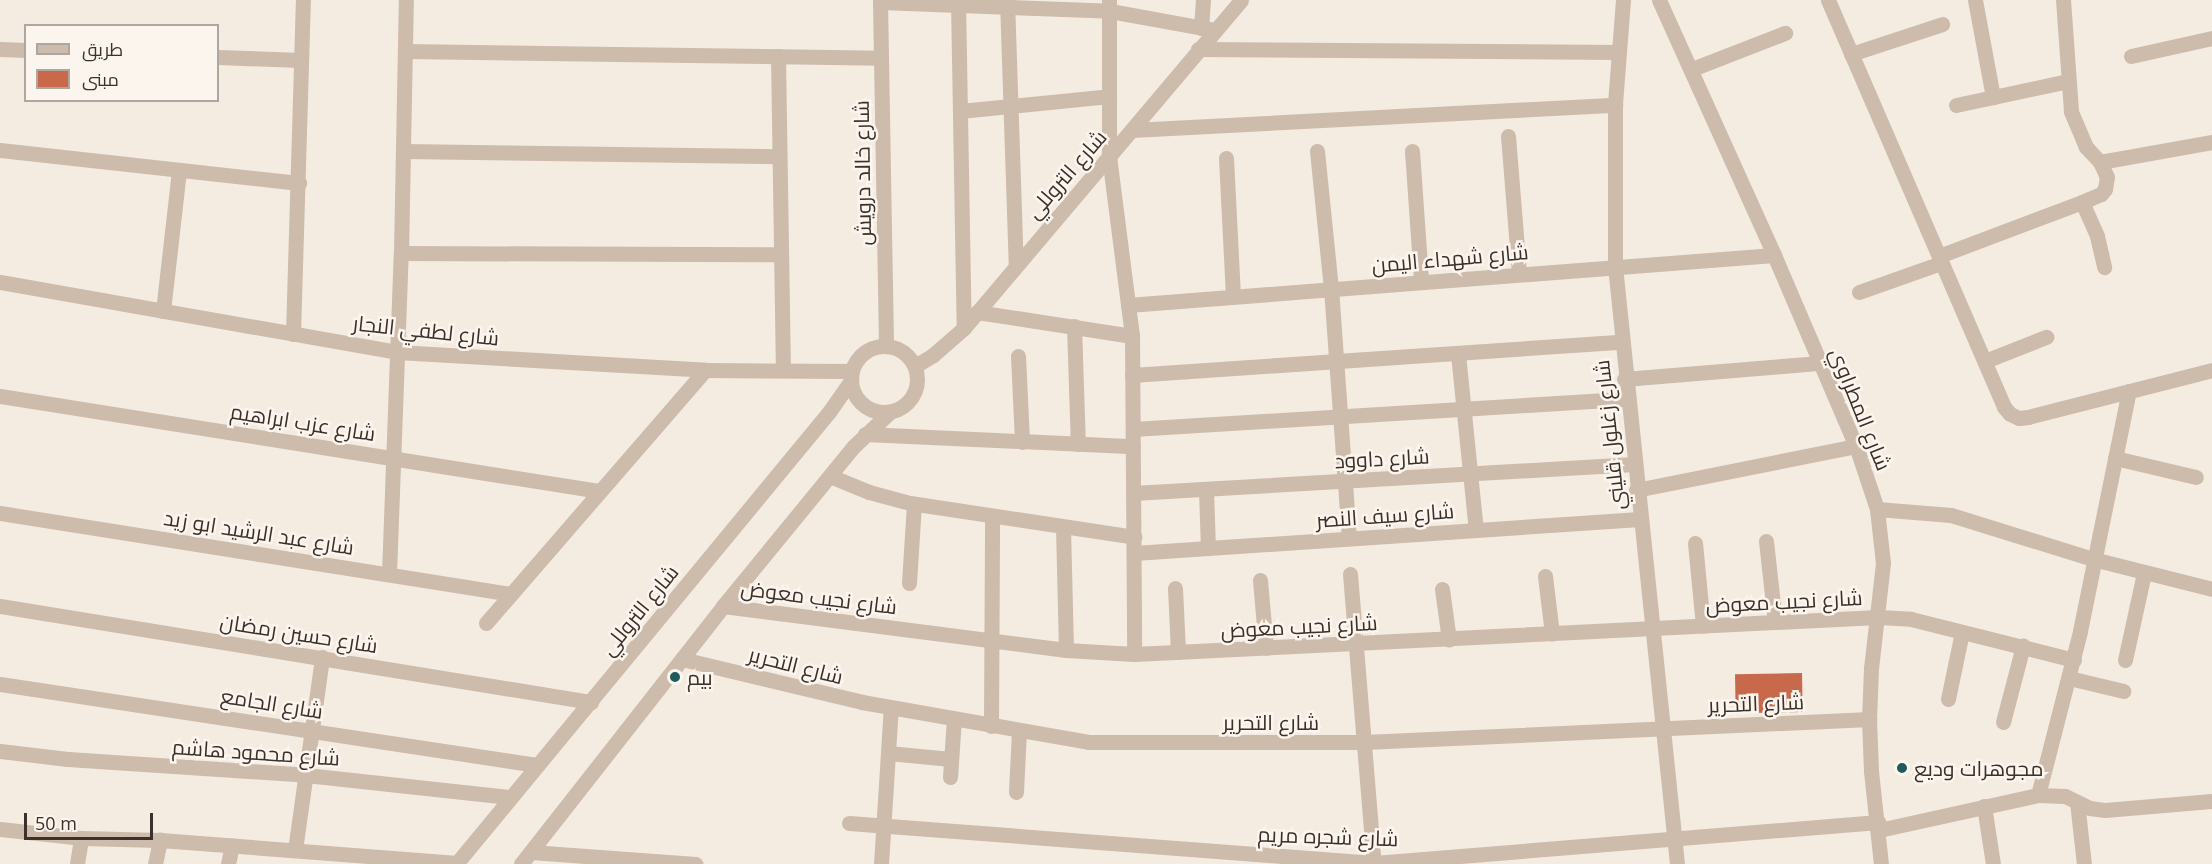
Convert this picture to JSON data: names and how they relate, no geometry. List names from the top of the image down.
{
  "streets": {
    "street": [
      "شارع خالد درويش",
      "شارع التروللي",
      "شارع شهداء اليمن",
      "شارع لطفي النجار",
      "شارع المطراوي",
      "شارع عزب ابراهيم",
      "شارع زغلول قليني",
      "شارع داوود",
      "شارع سيف النصر",
      "شارع عبد الرشيد ابو زيد",
      "شارع نجيب معوض",
      "شارع حسين رمضان",
      "شارع التحرير",
      "شارع الجامع",
      "شارع محمود هاشم",
      "شارع شجره مريم"
    ]
  },
  "crossings": [
    ["شارع خالد درويش", "شارع التروللي"],
    ["شارع خالد درويش", "شارع لطفي النجار"],
    ["شارع التروللي", "شارع لطفي النجار"],
    ["شارع التروللي", "شارع حسين رمضان"],
    ["شارع التروللي", "شارع الجامع"],
    ["شارع التروللي", "شارع محمود هاشم"],
    ["شارع شهداء اليمن", "شارع المطراوي"],
    ["شارع شهداء اليمن", "شارع زغلول قليني"],
    ["شارع المطراوي", "شارع نجيب معوض"],
    ["شارع المطراوي", "شارع التحرير"],
    ["شارع المطراوي", "شارع شجره مريم"],
    ["شارع زغلول قليني", "شارع داوود"],
    ["شارع زغلول قليني", "شارع سيف النصر"],
    ["شارع زغلول قليني", "شارع نجيب معوض"],
    ["شارع زغلول قليني", "شارع التحرير"],
    ["شارع زغلول قليني", "شارع شجره مريم"]
  ],
  "places": ["بيم", "مجوهرات وديع"],
  "legend": ["طريق", "مبنى"],
  "scale_bar": "50 m"
}
